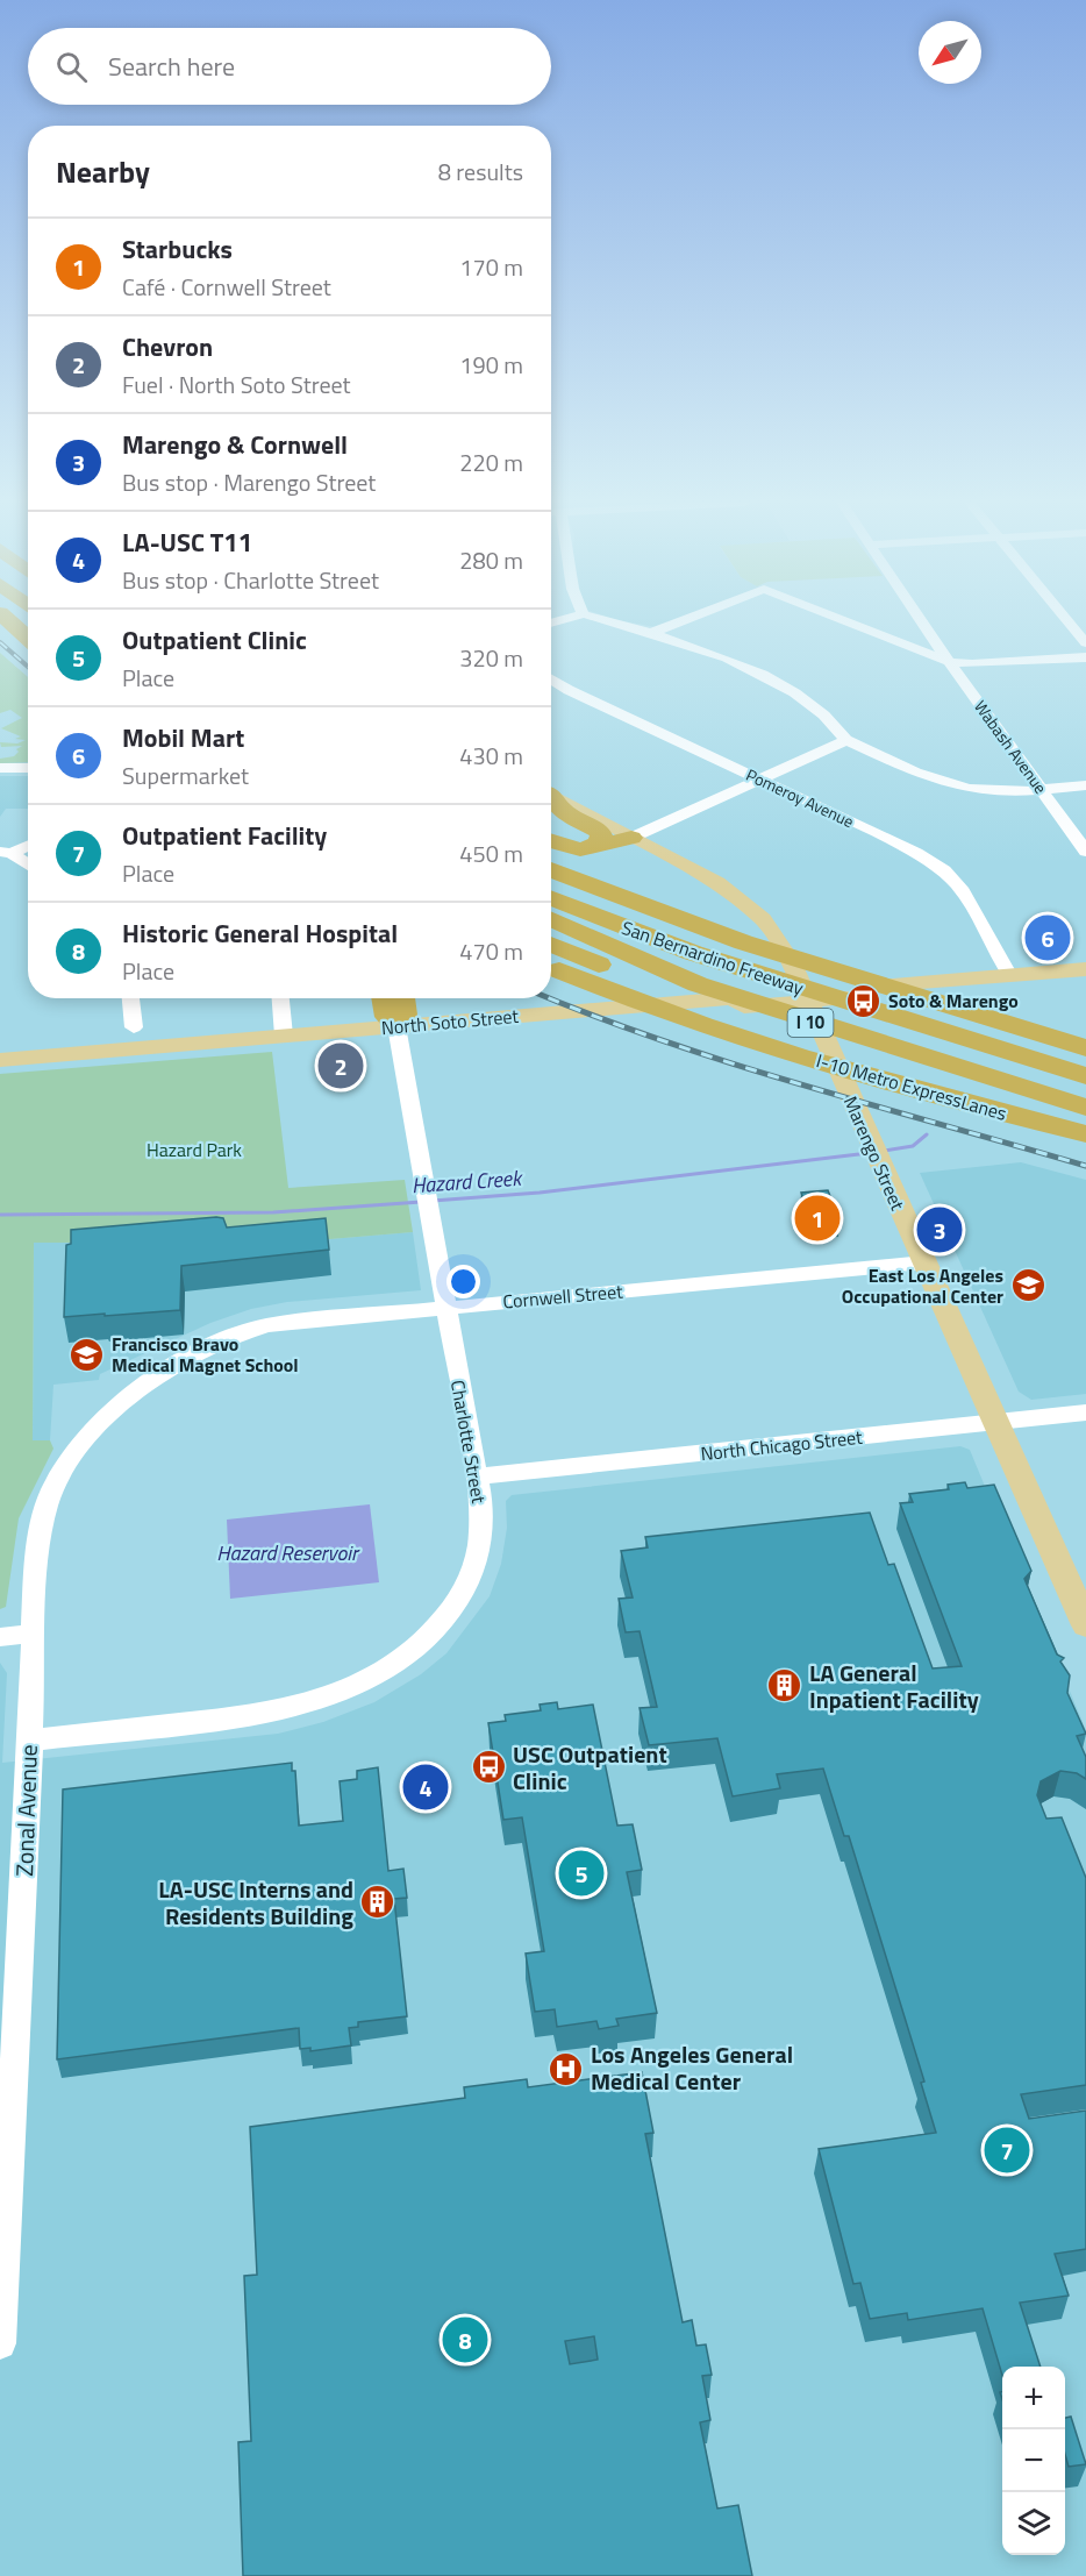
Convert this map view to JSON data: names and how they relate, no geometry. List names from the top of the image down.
{
  "streets": {
    "highway": ["San Bernardino Freeway", "I 10", "I-10 Metro ExpressLanes"],
    "main road": ["North Soto Street", "Marengo Street"],
    "street": [
      "Wabash Avenue",
      "Pomeroy Avenue",
      "Cornwell Street",
      "Charlotte Street",
      "North Chicago Street",
      "Zonal Avenue"
    ]
  },
  "crossings": [
    ["Pomeroy Avenue", "North Soto Street"],
    ["North Soto Street", "Marengo Street"],
    ["North Soto Street", "Charlotte Street"],
    ["Marengo Street", "Cornwell Street"],
    ["Marengo Street", "North Chicago Street"],
    ["Cornwell Street", "Charlotte Street"],
    ["Cornwell Street", "Zonal Avenue"],
    ["Charlotte Street", "North Chicago Street"],
    ["Charlotte Street", "Zonal Avenue"]
  ],
  "water": ["Hazard Creek", "Hazard Reservoir"],
  "parks": ["Hazard Park"],
  "places": {
    "bus stop": ["Soto & Marengo", "USC Outpatient Clinic"],
    "school or university": ["East Los Angeles Occupational Center", "Francisco Bravo Medical Magnet School"],
    "building": ["LA General Inpatient Facility", "LA-USC Interns and Residents Building"],
    "hospital": ["Los Angeles General Medical Center"]
  },
  "north": "bottom left",
  "page": {
    "search": "Search here",
    "heading": ["Nearby", "8 results"],
    "list": [
      {
        "mark": "1",
        "name": "Starbucks",
        "note": "Café · Cornwell Street",
        "value": "170 m"
      },
      {
        "mark": "2",
        "name": "Chevron",
        "note": "Fuel · North Soto Street",
        "value": "190 m"
      },
      {
        "mark": "3",
        "name": "Marengo & Cornwell",
        "note": "Bus stop · Marengo Street",
        "value": "220 m"
      },
      {
        "mark": "4",
        "name": "LA-USC T11",
        "note": "Bus stop · Charlotte Street",
        "value": "280 m"
      },
      {
        "mark": "5",
        "name": "Outpatient Clinic",
        "note": "Place",
        "value": "320 m"
      },
      {
        "mark": "6",
        "name": "Mobil Mart",
        "note": "Supermarket",
        "value": "430 m"
      },
      {
        "mark": "7",
        "name": "Outpatient Facility",
        "note": "Place",
        "value": "450 m"
      },
      {
        "mark": "8",
        "name": "Historic General Hospital",
        "note": "Place",
        "value": "470 m"
      }
    ],
    "pins": [
      "6",
      "2",
      "1",
      "3",
      "4",
      "5",
      "7",
      "8"
    ],
    "map_buttons": ["+", "−"]
  }
}
